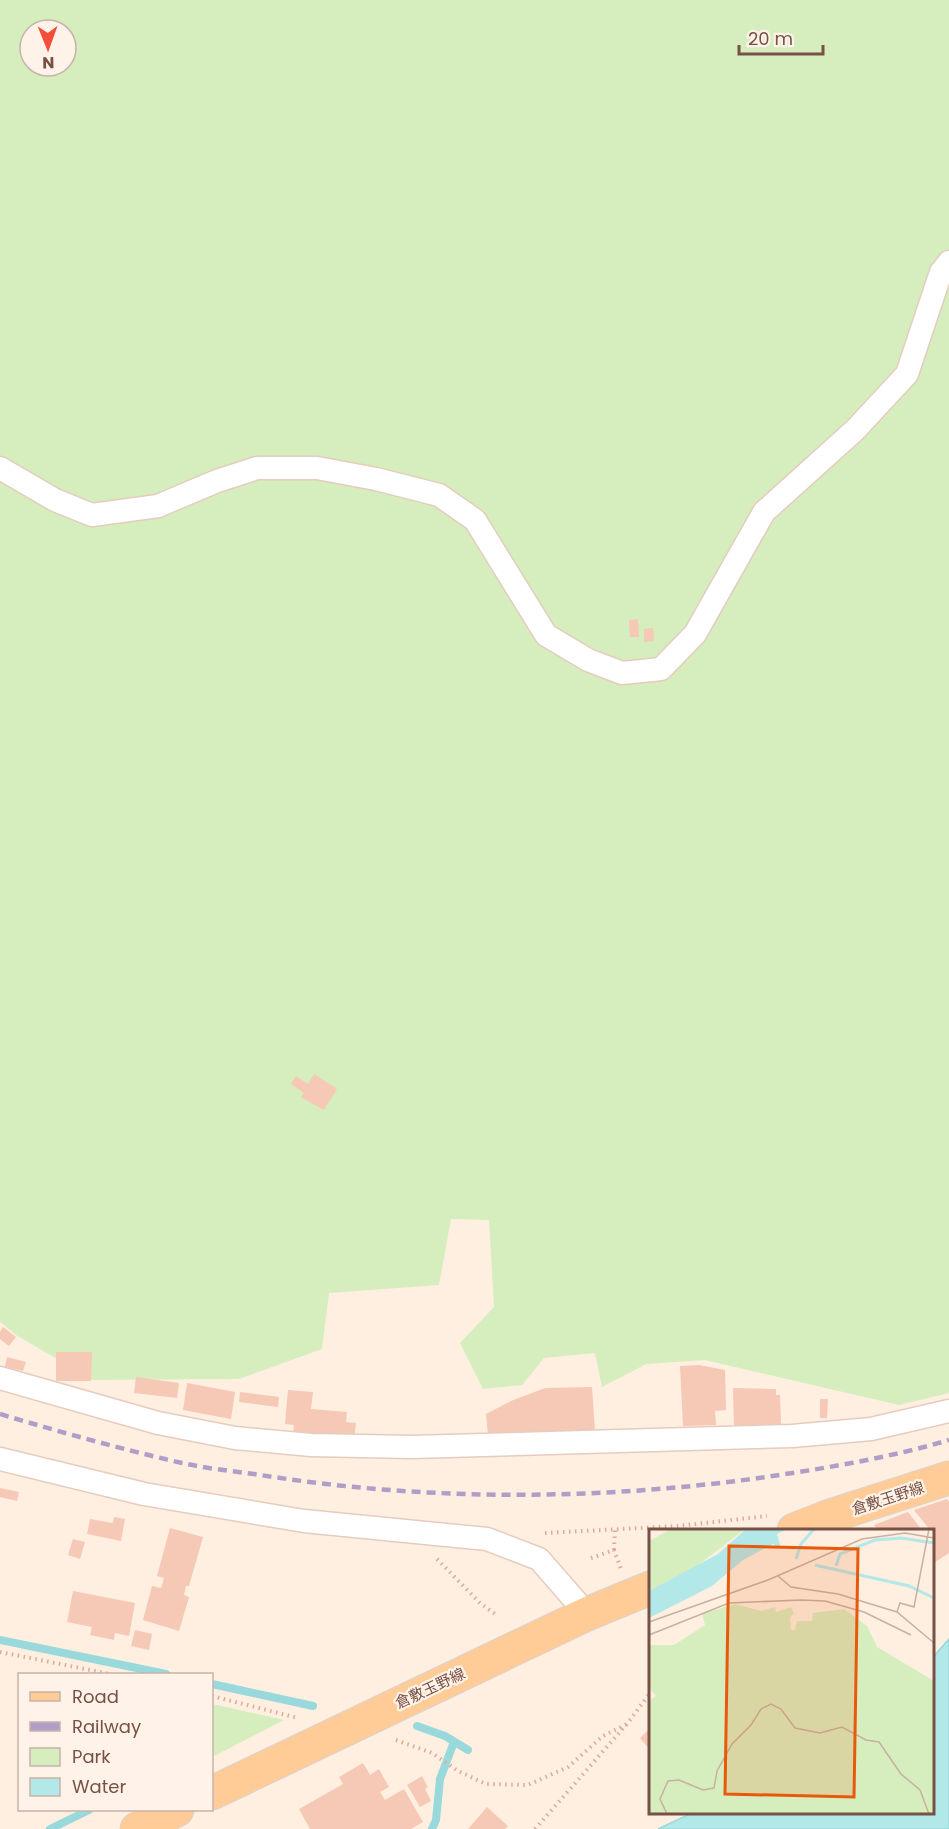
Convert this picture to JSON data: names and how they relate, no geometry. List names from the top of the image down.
{
  "streets": {
    "main road": ["倉敷玉野線"]
  },
  "legend": [
    "Road",
    "Railway",
    "Park",
    "Water"
  ],
  "scale_bar": "20 m",
  "north": "bottom"
}
